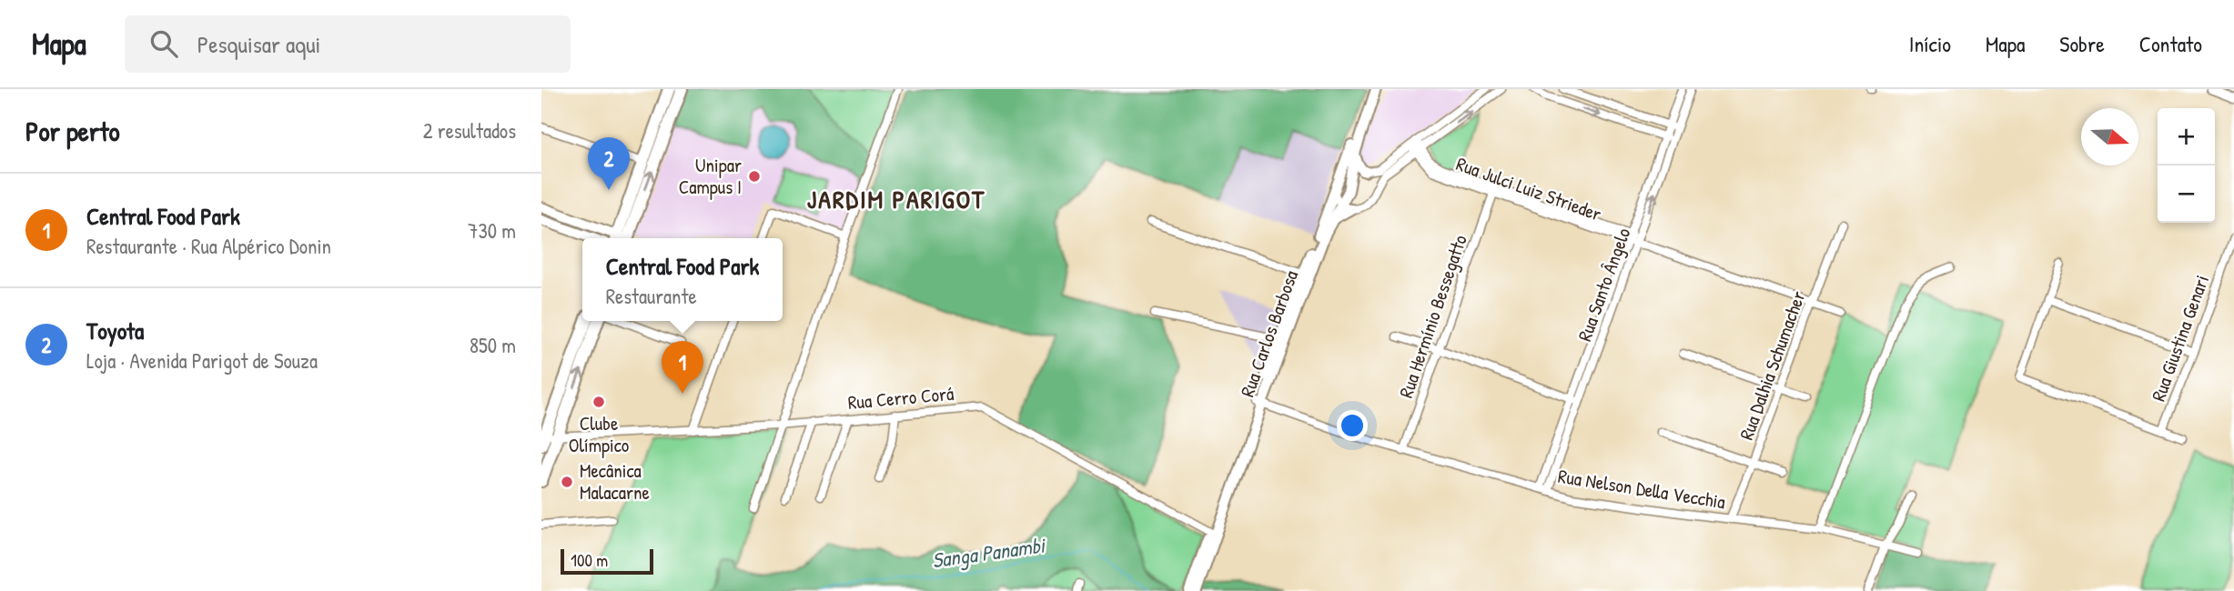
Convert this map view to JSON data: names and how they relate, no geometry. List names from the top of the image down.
{
  "streets": {
    "street": [
      "Rua Julci Luiz Strieder",
      "Rua Santo Ângelo",
      "Rua Hermínio Bessegatto",
      "Rua Carlos Barbosa",
      "Rua Giustina Genari",
      "Rua Dalhia Schumacher",
      "Rua Cerro Corá",
      "Rua Nelson Della Vecchia"
    ]
  },
  "crossings": [
    ["Rua Julci Luiz Strieder", "Rua Santo Ângelo"],
    ["Rua Julci Luiz Strieder", "Rua Hermínio Bessegatto"],
    ["Rua Julci Luiz Strieder", "Rua Dalhia Schumacher"],
    ["Rua Santo Ângelo", "Rua Nelson Della Vecchia"],
    ["Rua Hermínio Bessegatto", "Rua Nelson Della Vecchia"],
    ["Rua Carlos Barbosa", "Rua Cerro Corá"],
    ["Rua Carlos Barbosa", "Rua Nelson Della Vecchia"],
    ["Rua Dalhia Schumacher", "Rua Nelson Della Vecchia"]
  ],
  "districts": ["JARDIM PARIGOT"],
  "water": ["Sanga Panambi"],
  "places": ["Unipar Campus I", "Clube Olímpico", "Mecânica Malacarne"],
  "scale_bar": "100 m",
  "north": "right",
  "page": {
    "header": "Mapa",
    "search": "Pesquisar aqui",
    "nav": [
      "Início",
      "Mapa",
      "Sobre",
      "Contato"
    ],
    "heading": ["Por perto", "2 resultados"],
    "map_buttons": ["+", "−"],
    "pins": ["2", "1"],
    "list": [
      {
        "mark": "1",
        "name": "Central Food Park",
        "note": "Restaurante · Rua Alpérico Donin",
        "value": "730 m"
      },
      {
        "mark": "2",
        "name": "Toyota",
        "note": "Loja · Avenida Parigot de Souza",
        "value": "850 m"
      }
    ],
    "popup": ["Central Food Park", "Restaurante"],
    "scale": "100 m"
  }
}
